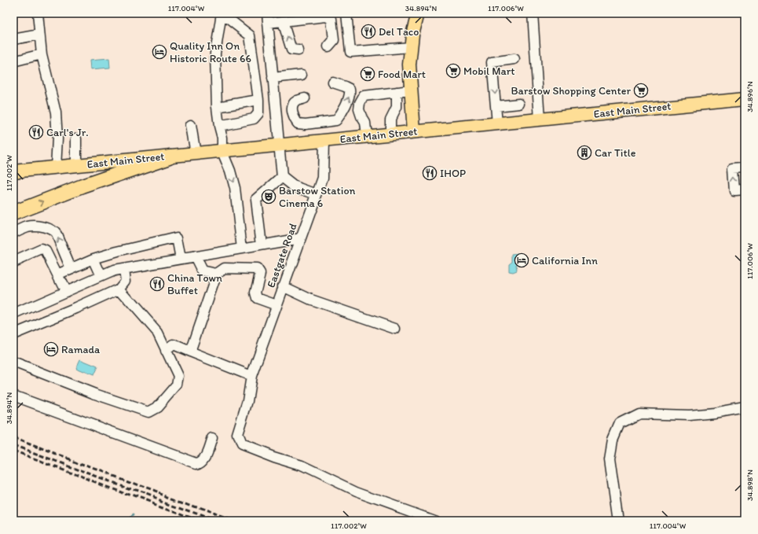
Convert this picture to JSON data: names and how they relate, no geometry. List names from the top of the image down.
{
  "streets": {
    "main road": ["East Main Street"],
    "street": ["Eastgate Road"]
  },
  "crossings": [
    ["East Main Street", "Eastgate Road"]
  ],
  "places": {
    "restaurant": [
      "Del Taco",
      "Carl's Jr.",
      "IHOP",
      "China Town Buffet"
    ],
    "hotel": ["Quality Inn On Historic Route 66", "California Inn", "Ramada"],
    "supermarket": ["Mobil Mart", "Food Mart", "Barstow Shopping Center"],
    "building": ["Car Title"],
    "theatre": ["Barstow Station Cinema 6"]
  },
  "coordinates": [
    "117.004°W",
    "34.894°N",
    "117.006°W",
    "34.896°N",
    "117.002°W",
    "34.898°N"
  ]
}
